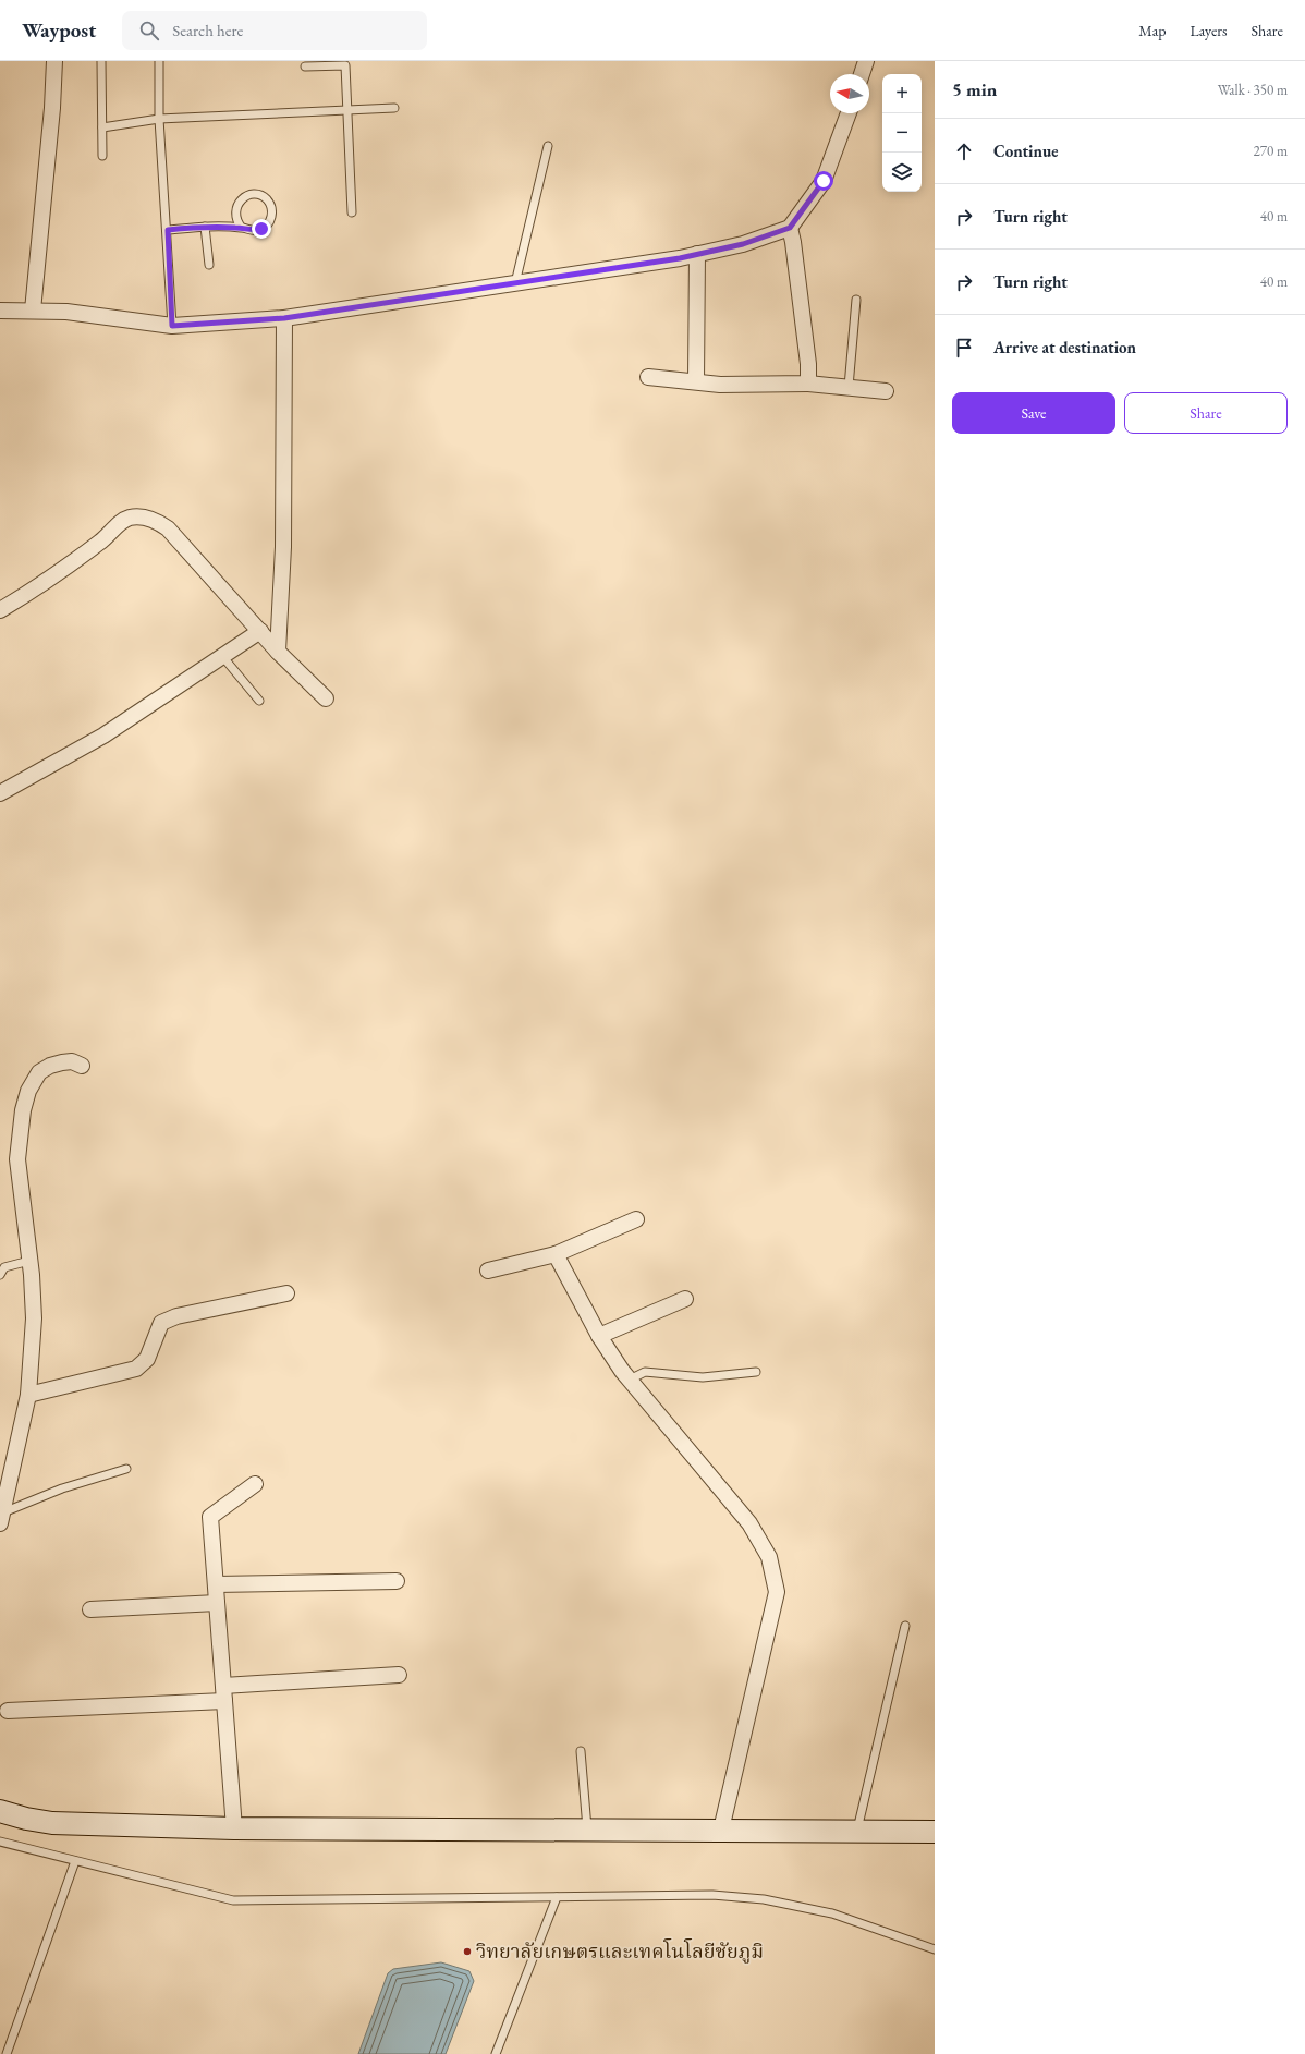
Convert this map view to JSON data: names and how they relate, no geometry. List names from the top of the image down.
{
  "places": ["วิทยาลัยเกษตรและเทคโนโลยีชัยภูมิ"],
  "north": "left",
  "page": {
    "header": "Waypost",
    "search": "Search here",
    "nav": ["Map", "Layers", "Share"],
    "heading": ["5 min", "Walk · 350 m"],
    "map_buttons": ["+", "−"],
    "list": [
      ["Continue", "270 m"],
      ["Turn right", "40 m"],
      ["Turn right", "40 m"],
      "Arrive at destination"
    ],
    "buttons": ["Save", "Share"]
  }
}
